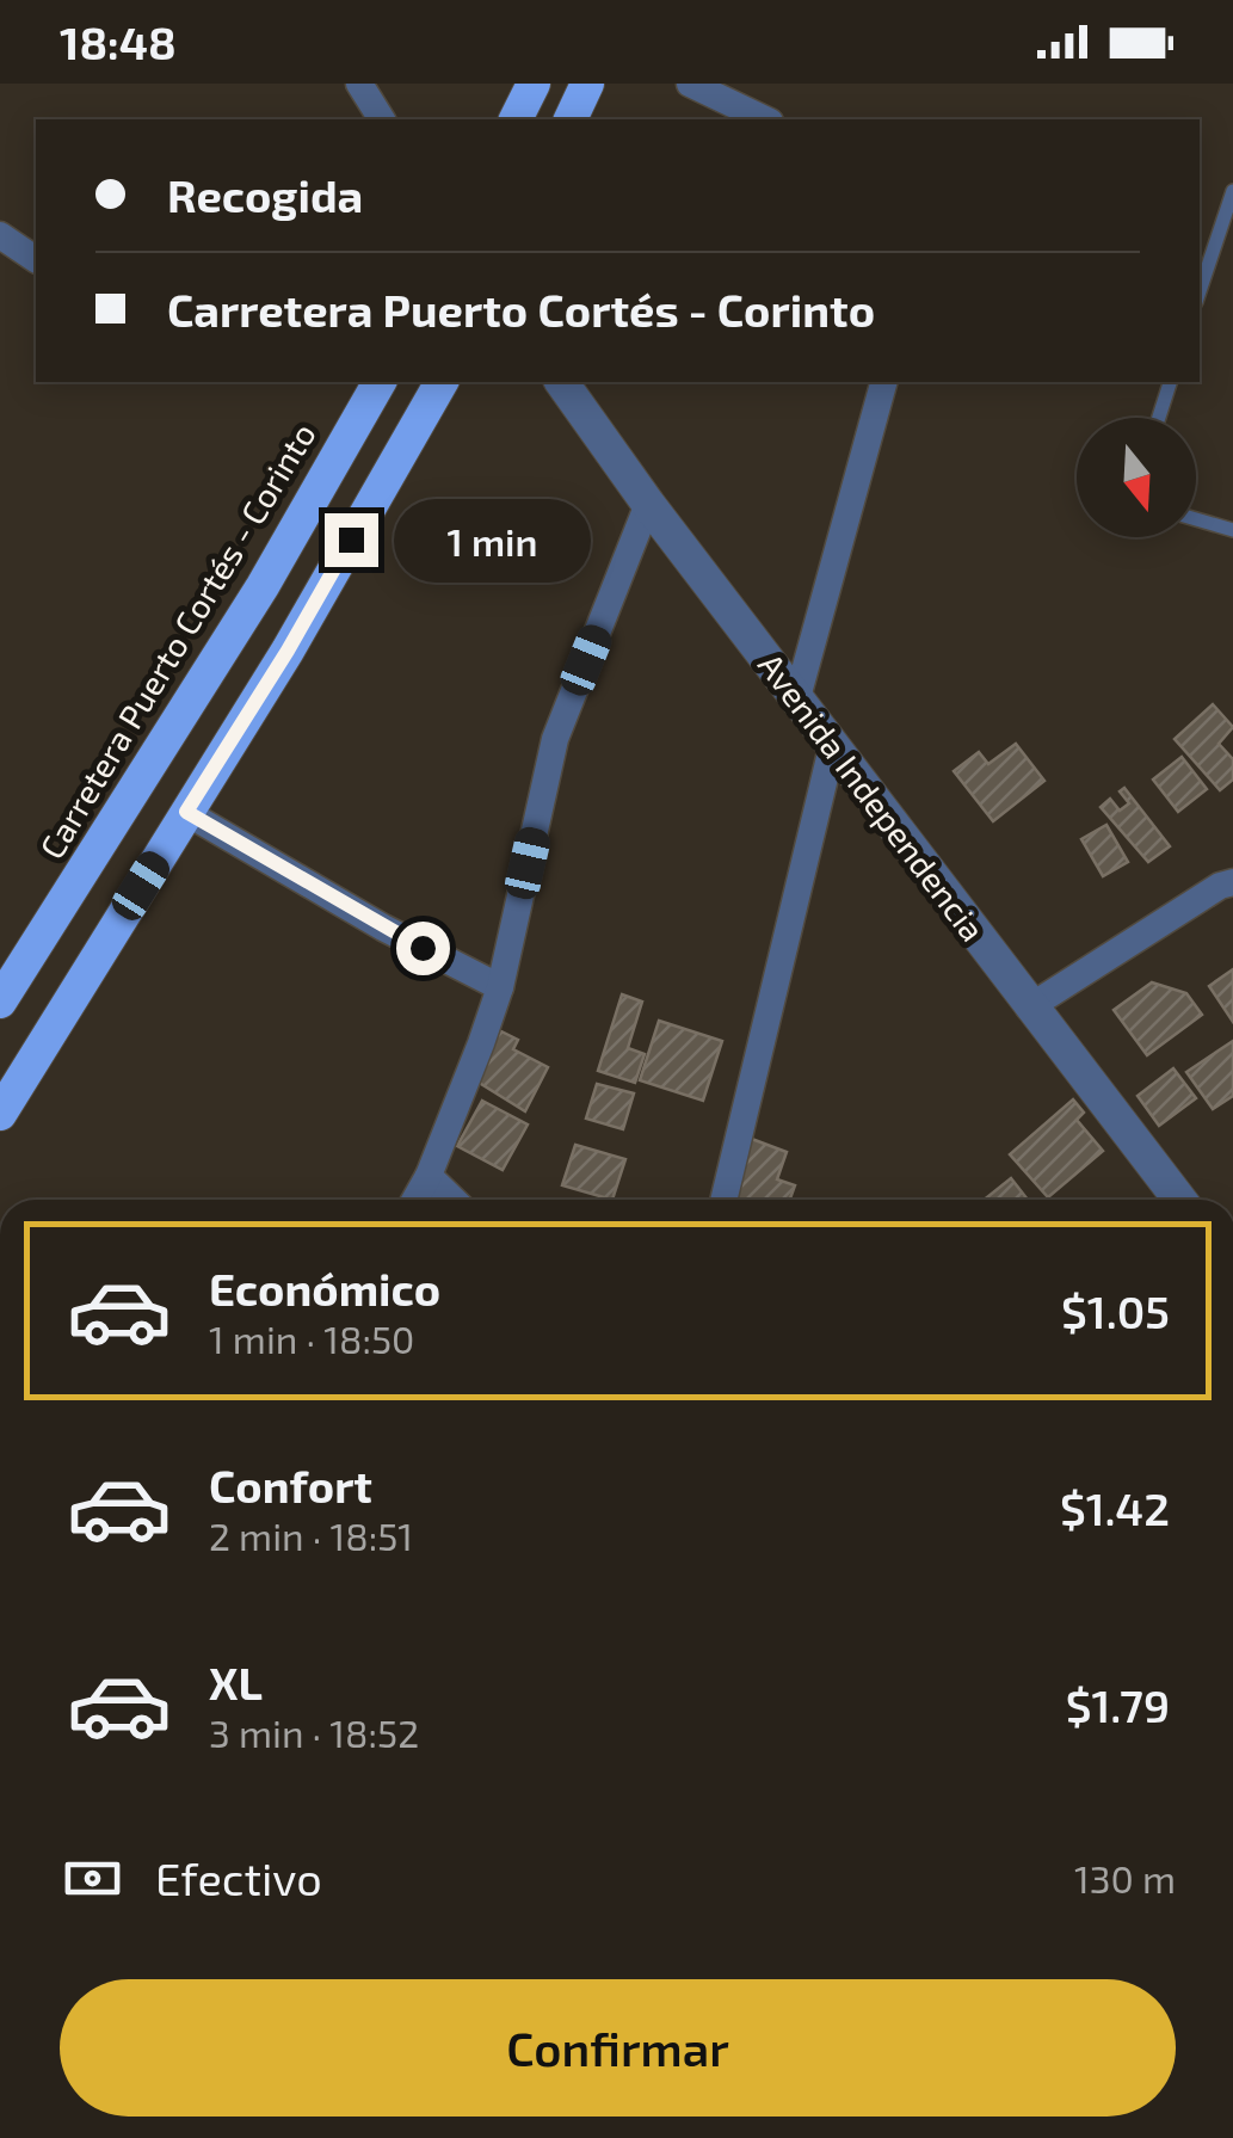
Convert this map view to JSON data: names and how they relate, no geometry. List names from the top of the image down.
{
  "streets": {
    "highway": ["Carretera Puerto Cortés - Corinto"],
    "street": ["Avenida Independencia"]
  },
  "north": "bottom",
  "page": {
    "status": "18:48",
    "banner": ["Recogida", "Carretera Puerto Cortés - Corinto"],
    "bubble": "1 min",
    "list": [
      {
        "name": "Económico",
        "note": "1 min · 18:50",
        "value": "$1.05"
      },
      {
        "name": "Confort",
        "note": "2 min · 18:51",
        "value": "$1.42"
      },
      {
        "name": "XL",
        "note": "3 min · 18:52",
        "value": "$1.79"
      }
    ],
    "pay": ["Efectivo", "130 m"],
    "buttons": "Confirmar"
  }
}
